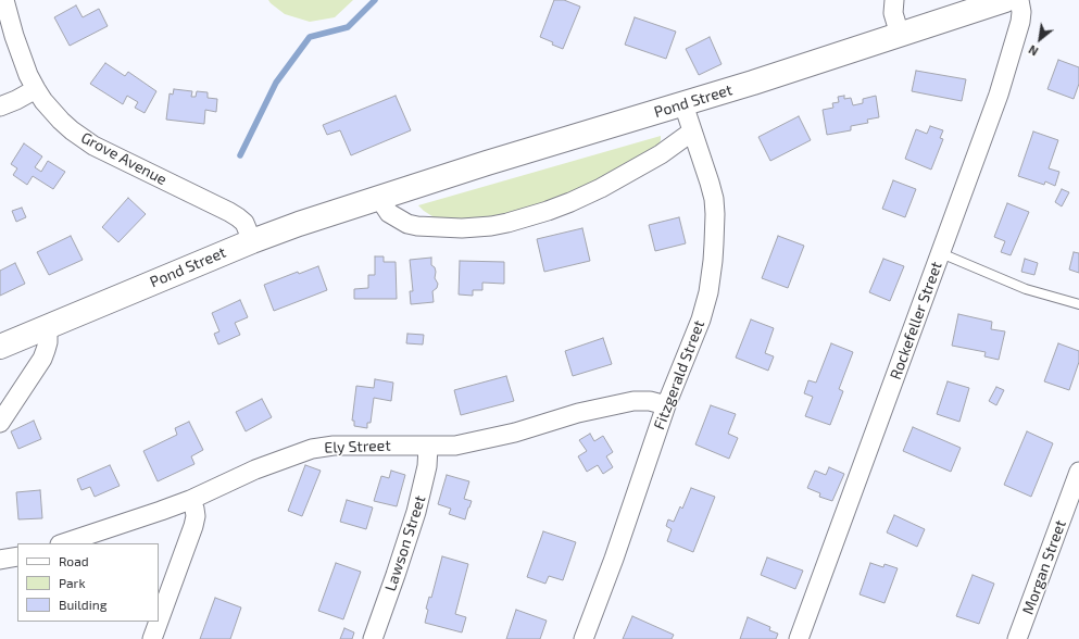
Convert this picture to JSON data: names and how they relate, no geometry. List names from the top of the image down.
{
  "streets": {
    "main road": ["Pond Street"],
    "street": [
      "Grove Avenue",
      "Rockefeller Street",
      "Fitzgerald Street",
      "Ely Street",
      "Lawson Street",
      "Morgan Street"
    ]
  },
  "crossings": [
    ["Pond Street", "Grove Avenue"],
    ["Pond Street", "Fitzgerald Street"],
    ["Fitzgerald Street", "Ely Street"],
    ["Ely Street", "Lawson Street"]
  ],
  "legend": ["Road", "Park", "Building"],
  "north": "bottom left"
}
